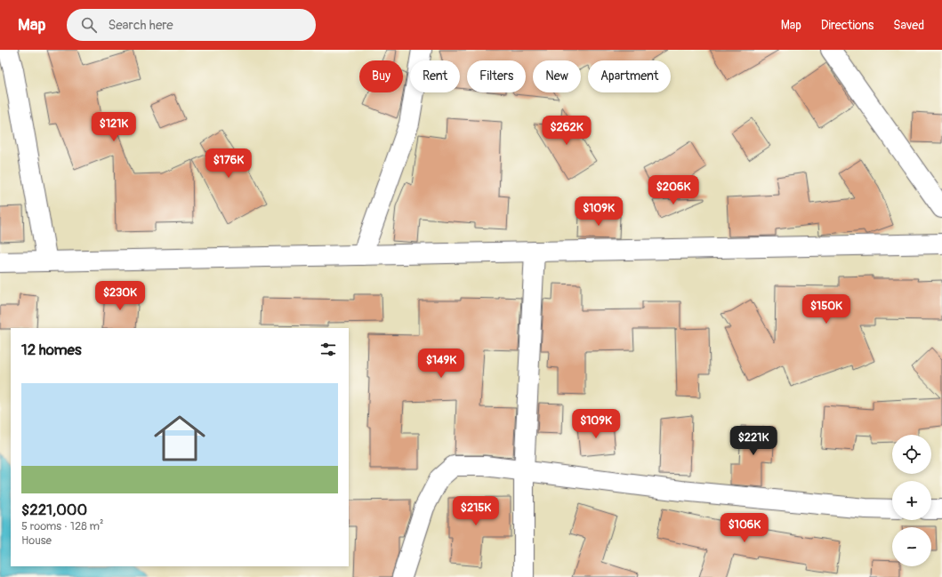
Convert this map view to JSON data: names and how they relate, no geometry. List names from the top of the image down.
{
  "page": {
    "header": "Map",
    "search": "Search here",
    "nav": ["Map", "Directions", "Saved"],
    "chip": [
      "Buy",
      "Rent",
      "Filters",
      "New",
      "Apartment"
    ],
    "price": [
      "$121K",
      "$262K",
      "$176K",
      "$206K",
      "$109K",
      "$230K",
      "$150K",
      "$149K",
      "$109K",
      "$221K",
      "$215K",
      "$106K"
    ],
    "heading": "12 homes",
    "list": [
      {
        "name": "$221,000",
        "note": "5 rooms · 128 m² · House"
      }
    ],
    "map_buttons": ["+", "−"]
  }
}
